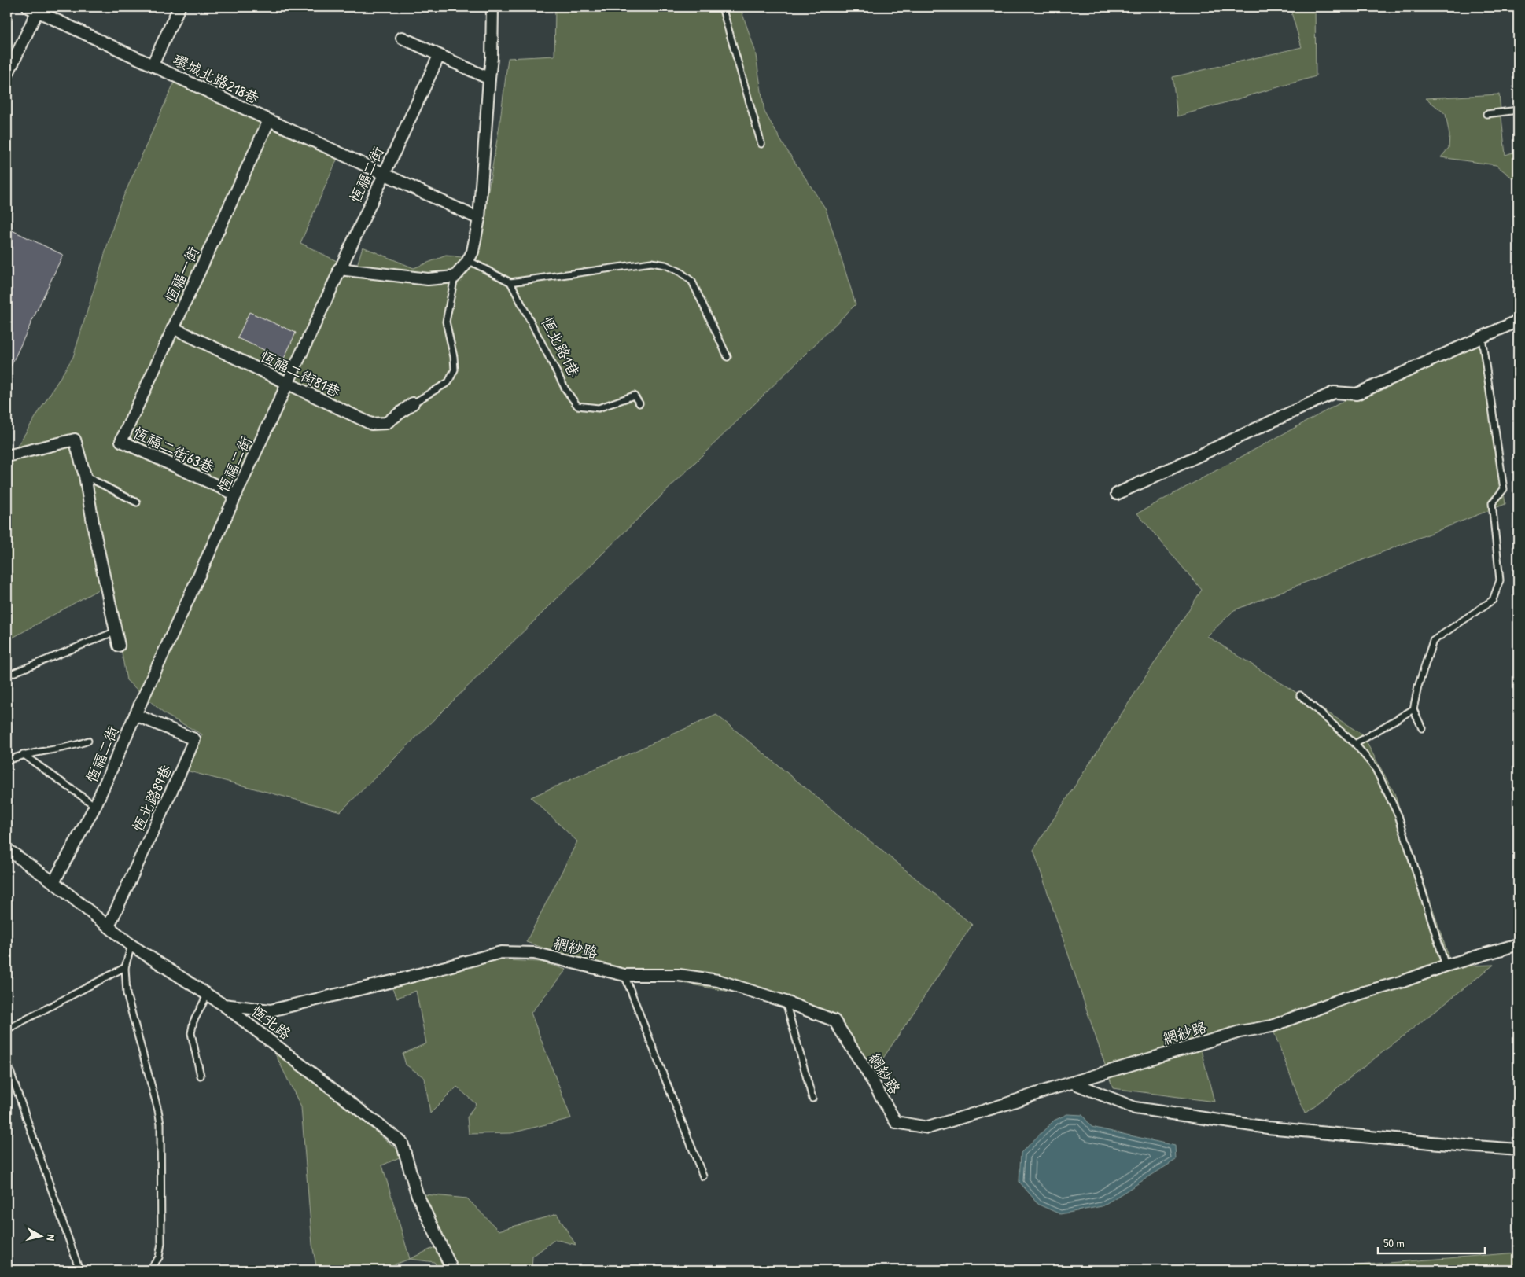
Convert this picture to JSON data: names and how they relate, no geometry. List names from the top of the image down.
{
  "streets": {
    "street": [
      "環城北路218巷",
      "恆福二街",
      "恆福一街",
      "恆福二街81巷",
      "恆福二街63巷",
      "恆北路89巷",
      "網紗路",
      "恆北路"
    ],
    "lane": ["恆北路1巷"]
  },
  "crossings": [
    ["環城北路218巷", "恆福二街"],
    ["環城北路218巷", "恆福一街"],
    ["恆福二街", "恆福二街81巷"],
    ["恆福二街", "恆福二街63巷"],
    ["恆福二街", "恆北路89巷"],
    ["恆福二街", "恆北路"],
    ["恆福一街", "恆福二街81巷"],
    ["恆福一街", "恆福二街63巷"],
    ["恆北路89巷", "恆北路"],
    ["網紗路", "恆北路"]
  ],
  "scale_bar": "50 m",
  "north": "right"
}
